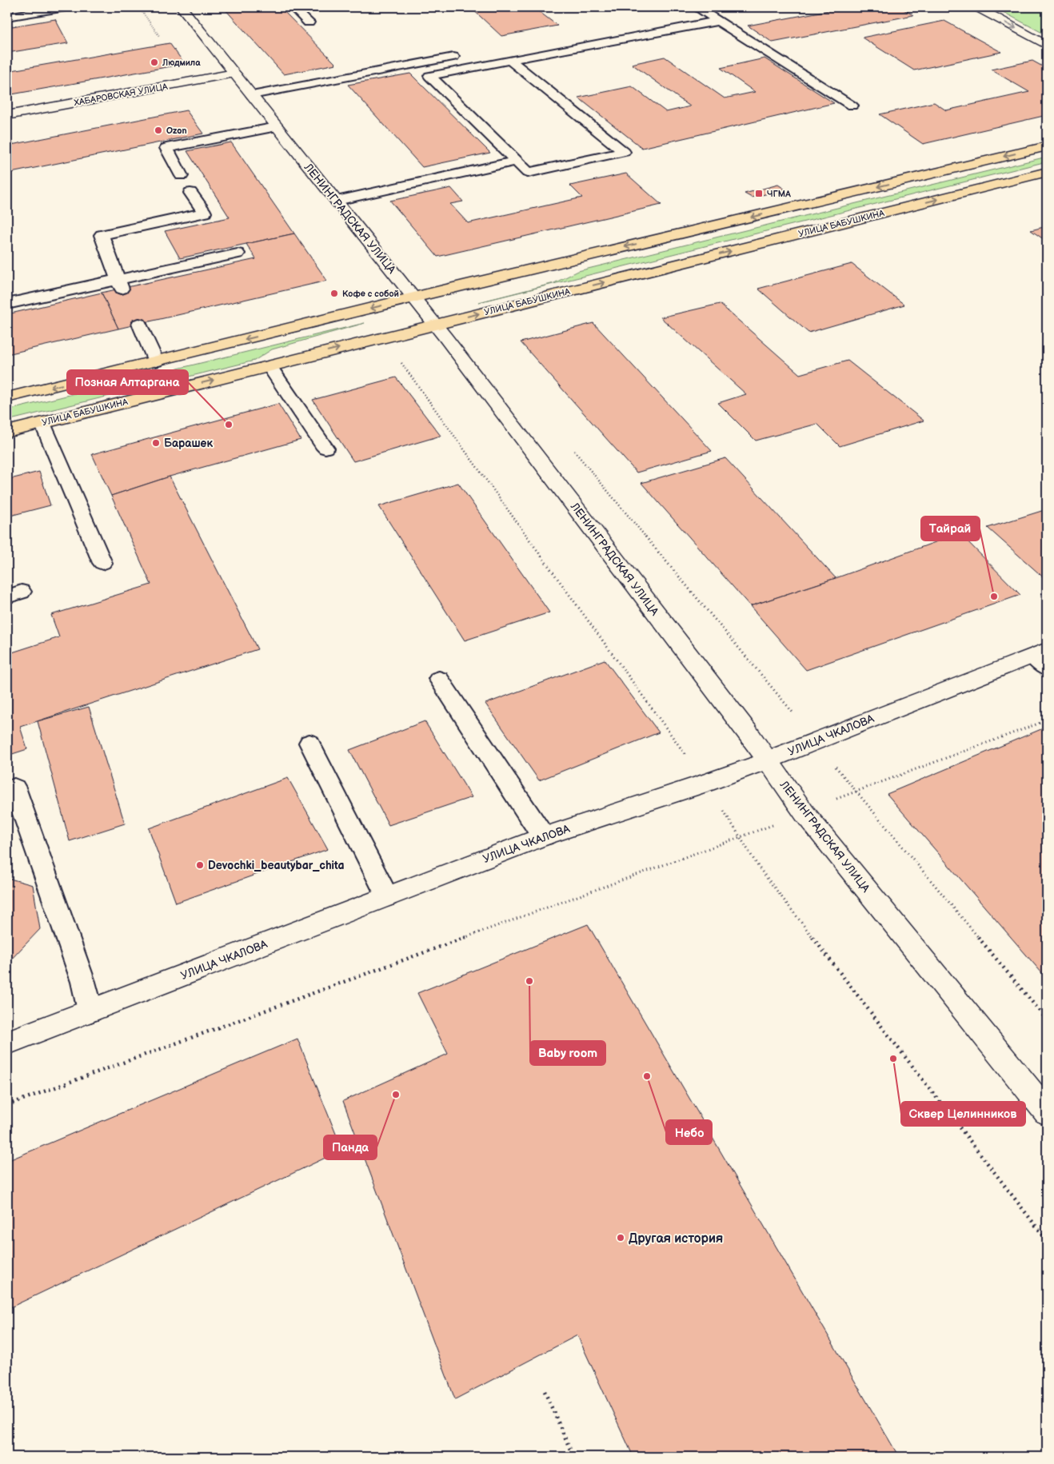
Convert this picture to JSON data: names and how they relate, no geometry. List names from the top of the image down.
{
  "streets": {
    "main road": [
      "ХАБАРОВСКАЯ УЛИЦА",
      "ЛЕНИНГРАДСКАЯ УЛИЦА",
      "УЛИЦА БАБУШКИНА",
      "УЛИЦА ЧКАЛОВА"
    ]
  },
  "crossings": [
    ["ХАБАРОВСКАЯ УЛИЦА", "ЛЕНИНГРАДСКАЯ УЛИЦА"],
    ["ЛЕНИНГРАДСКАЯ УЛИЦА", "УЛИЦА БАБУШКИНА"],
    ["ЛЕНИНГРАДСКАЯ УЛИЦА", "УЛИЦА ЧКАЛОВА"]
  ],
  "places": {
    "other": [
      "Людмила",
      "Ozon",
      "Кофе с собой",
      "Позная Алтаргана",
      "Барашек",
      "Тайрай",
      "Devochki_beautybar_chita",
      "Baby room",
      "Сквер Целинников",
      "Небо",
      "Панда",
      "Другая история"
    ],
    "transit": ["ЧГМА"]
  }
}
